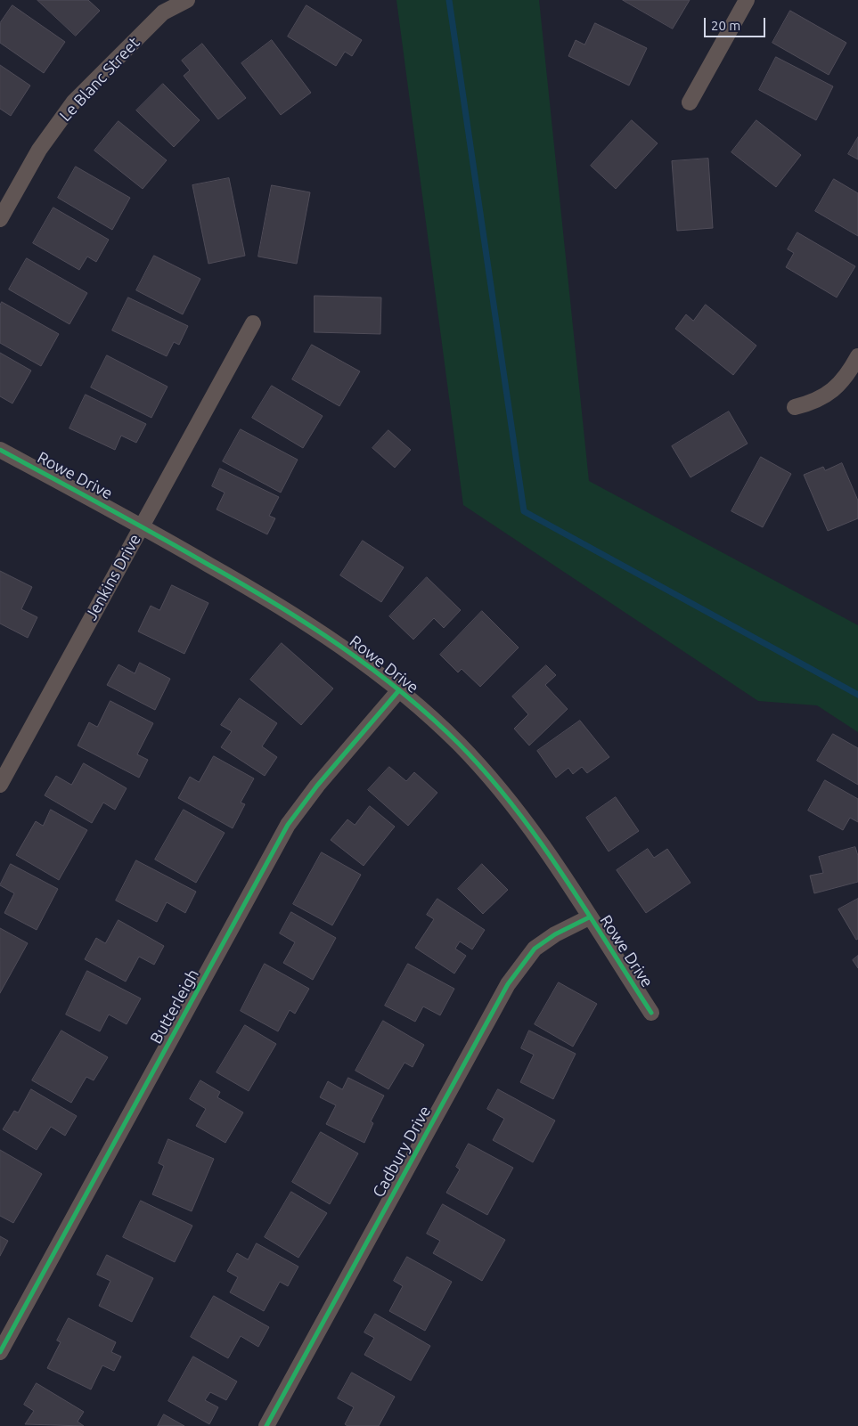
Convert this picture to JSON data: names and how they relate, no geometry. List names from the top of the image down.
{
  "streets": {
    "street": [
      "Le Blanc Street",
      "Rowe Drive",
      "Jenkins Drive",
      "Butterleigh",
      "Cadbury Drive"
    ]
  },
  "crossings": [
    ["Rowe Drive", "Jenkins Drive"],
    ["Rowe Drive", "Butterleigh"],
    ["Rowe Drive", "Cadbury Drive"]
  ],
  "scale_bar": "20 m"
}
